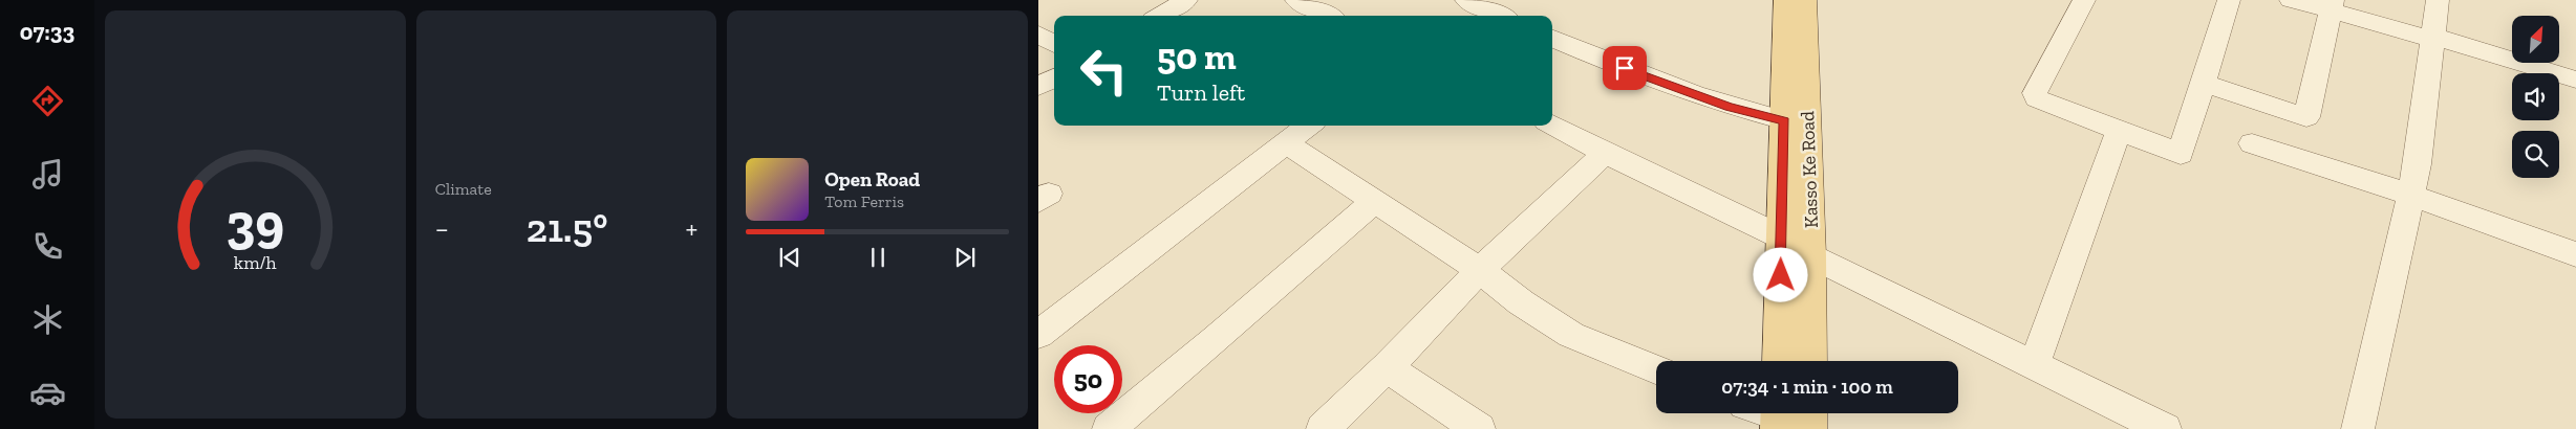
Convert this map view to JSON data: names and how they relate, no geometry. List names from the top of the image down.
{
  "streets": {
    "main road": ["Kasso Ke Road"]
  },
  "north": "top right",
  "page": {
    "tabs": "07:33",
    "tile": "Climate",
    "turn": ["50 m", "Turn left"],
    "song": ["Open Road", "Tom Ferris"],
    "heat": ["−", "21.5°", "+"],
    "limit": "50",
    "trip": "07:34 · 1 min · 100 m",
    "gauge": ["39", "km/h"]
  }
}
